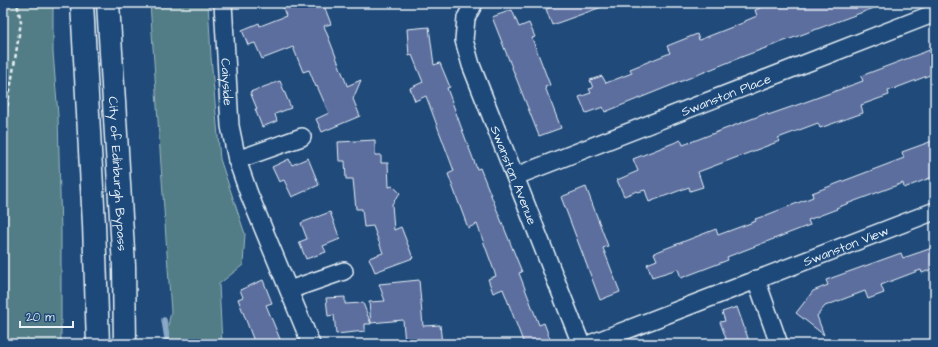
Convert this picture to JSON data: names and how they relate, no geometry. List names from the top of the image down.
{
  "streets": {
    "highway": ["City of Edinburgh Bypass"],
    "street": [
      "Caiyside",
      "Swanston Place",
      "Swanston Avenue",
      "Swanston View"
    ]
  },
  "crossings": [
    ["Swanston Place", "Swanston Avenue"]
  ],
  "scale_bar": "20 m"
}
